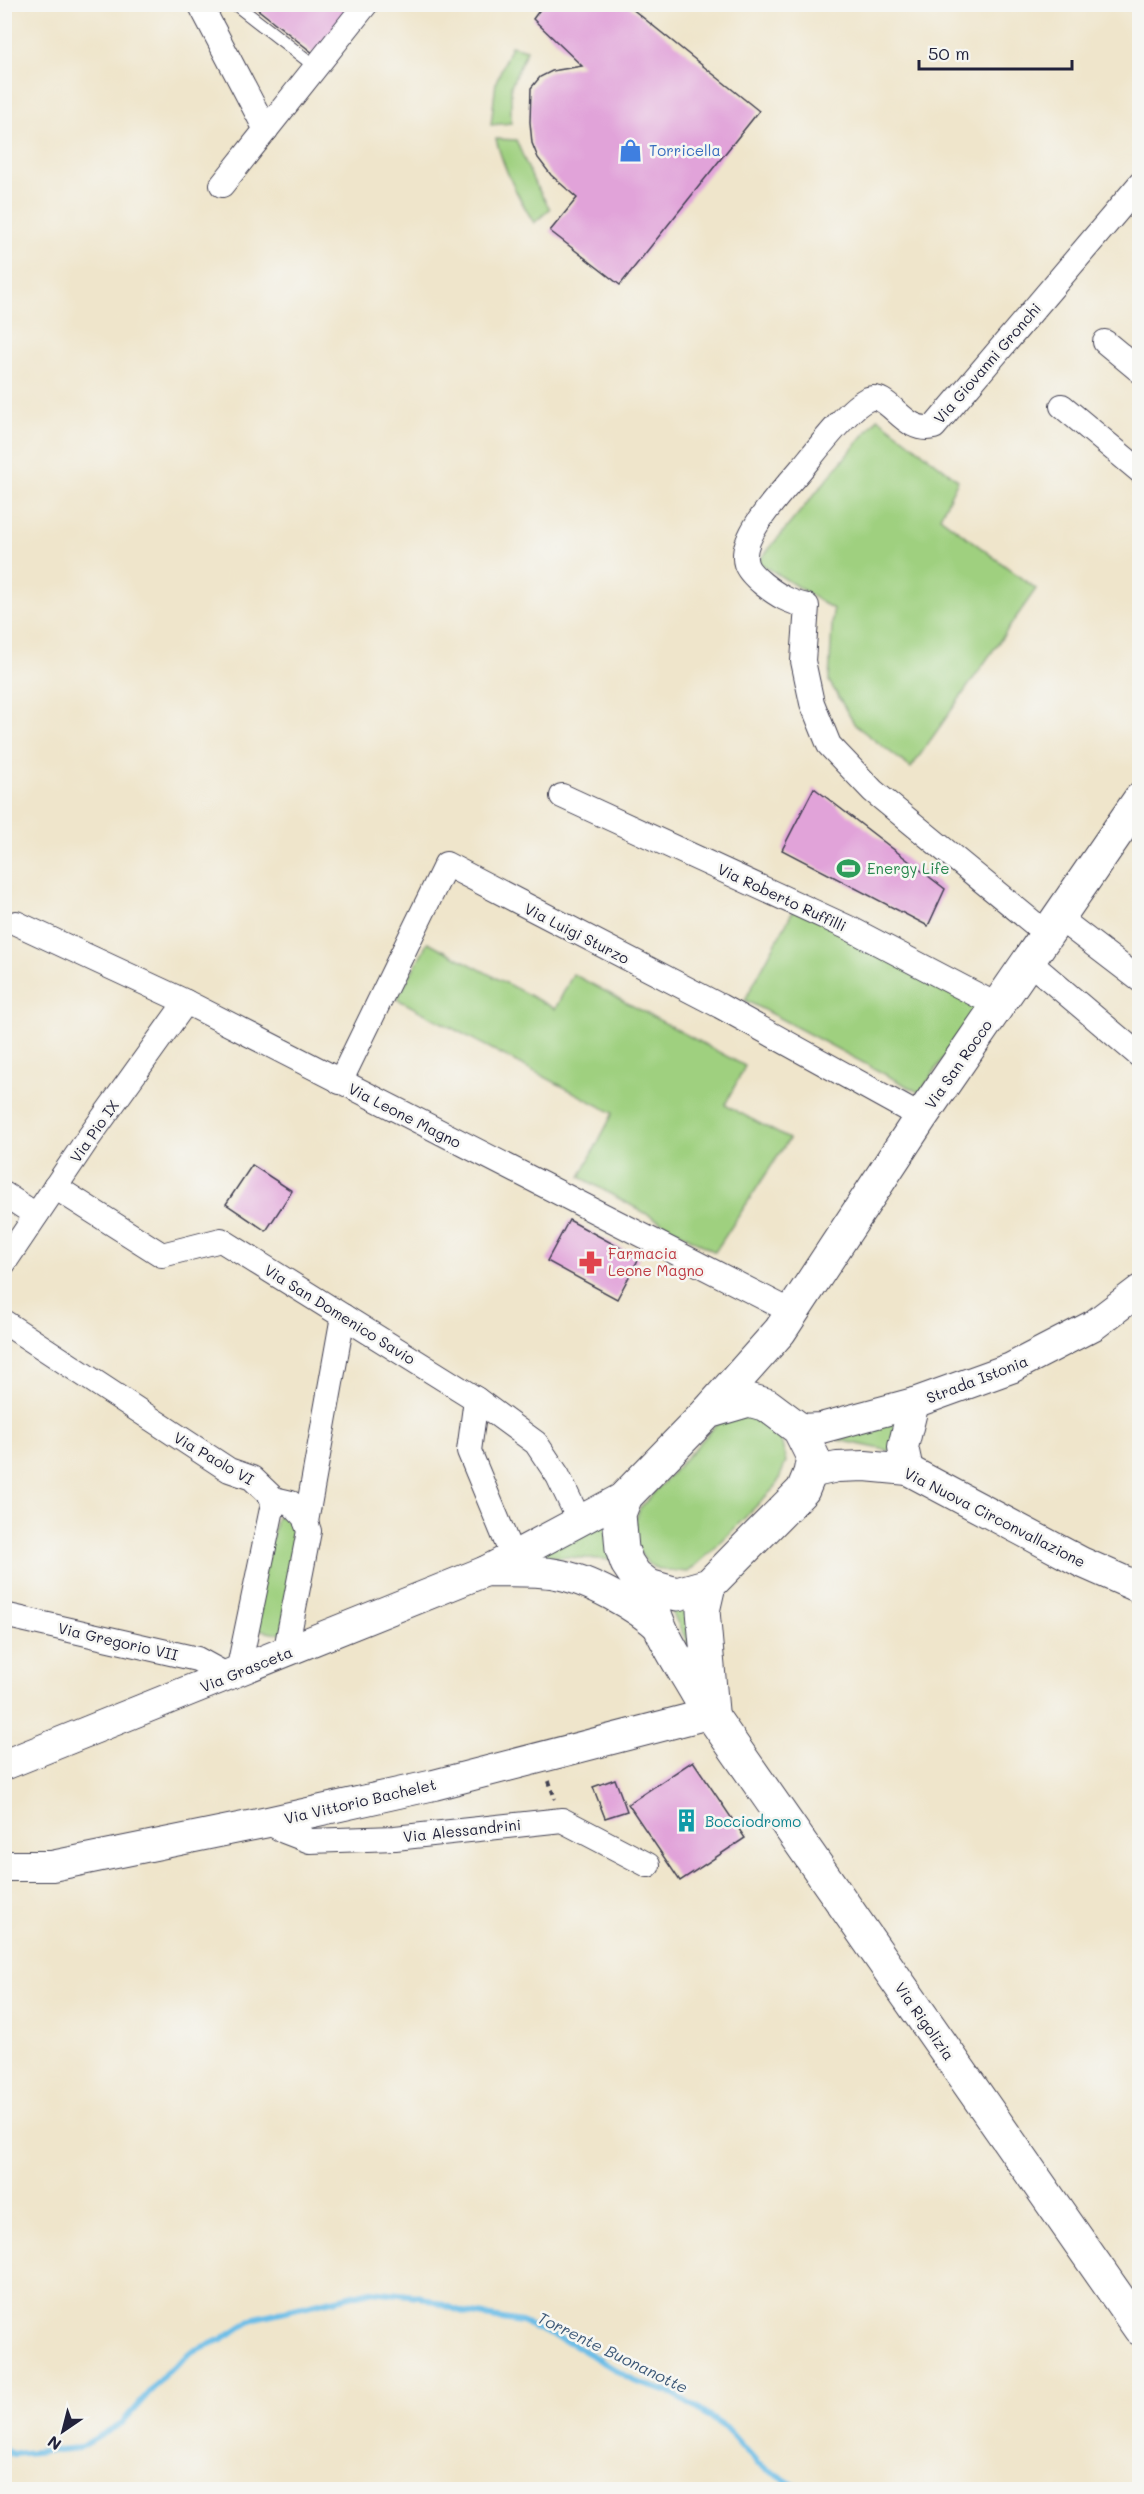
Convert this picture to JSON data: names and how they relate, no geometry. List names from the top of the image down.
{
  "streets": {
    "main road": ["Via San Rocco", "Via Rigolizia"],
    "street": [
      "Via Giovanni Gronchi",
      "Via Roberto Ruffilli",
      "Via Luigi Sturzo",
      "Via Leone Magno",
      "Via Pio IX",
      "Via San Domenico Savio",
      "Strada Istonia",
      "Via Paolo VI",
      "Via Nuova Circonvallazione",
      "Via Gregorio VII",
      "Via Grasceta",
      "Via Vittorio Bachelet",
      "Via Alessandrini"
    ]
  },
  "crossings": [
    ["Via Giovanni Gronchi", "Via San Rocco"],
    ["Via Roberto Ruffilli", "Via San Rocco"],
    ["Via Luigi Sturzo", "Via San Rocco"],
    ["Via Luigi Sturzo", "Via Leone Magno"],
    ["Via San Rocco", "Via Leone Magno"],
    ["Via Leone Magno", "Via Pio IX"],
    ["Via Pio IX", "Via San Domenico Savio"],
    ["Strada Istonia", "Via Nuova Circonvallazione"],
    ["Strada Istonia", "Via Rigolizia"],
    ["Via Nuova Circonvallazione", "Via Rigolizia"],
    ["Via Gregorio VII", "Via Grasceta"],
    ["Via Vittorio Bachelet", "Via Alessandrini"],
    ["Via Vittorio Bachelet", "Via Rigolizia"]
  ],
  "water": ["Torrente Buonanotte"],
  "places": {
    "shop": ["Torricella"],
    "sports": ["Energy Life"],
    "pharmacy": ["Farmacia Leone Magno"],
    "building": ["Bocciodromo"]
  },
  "scale_bar": "50 m",
  "north": "bottom left"
}
